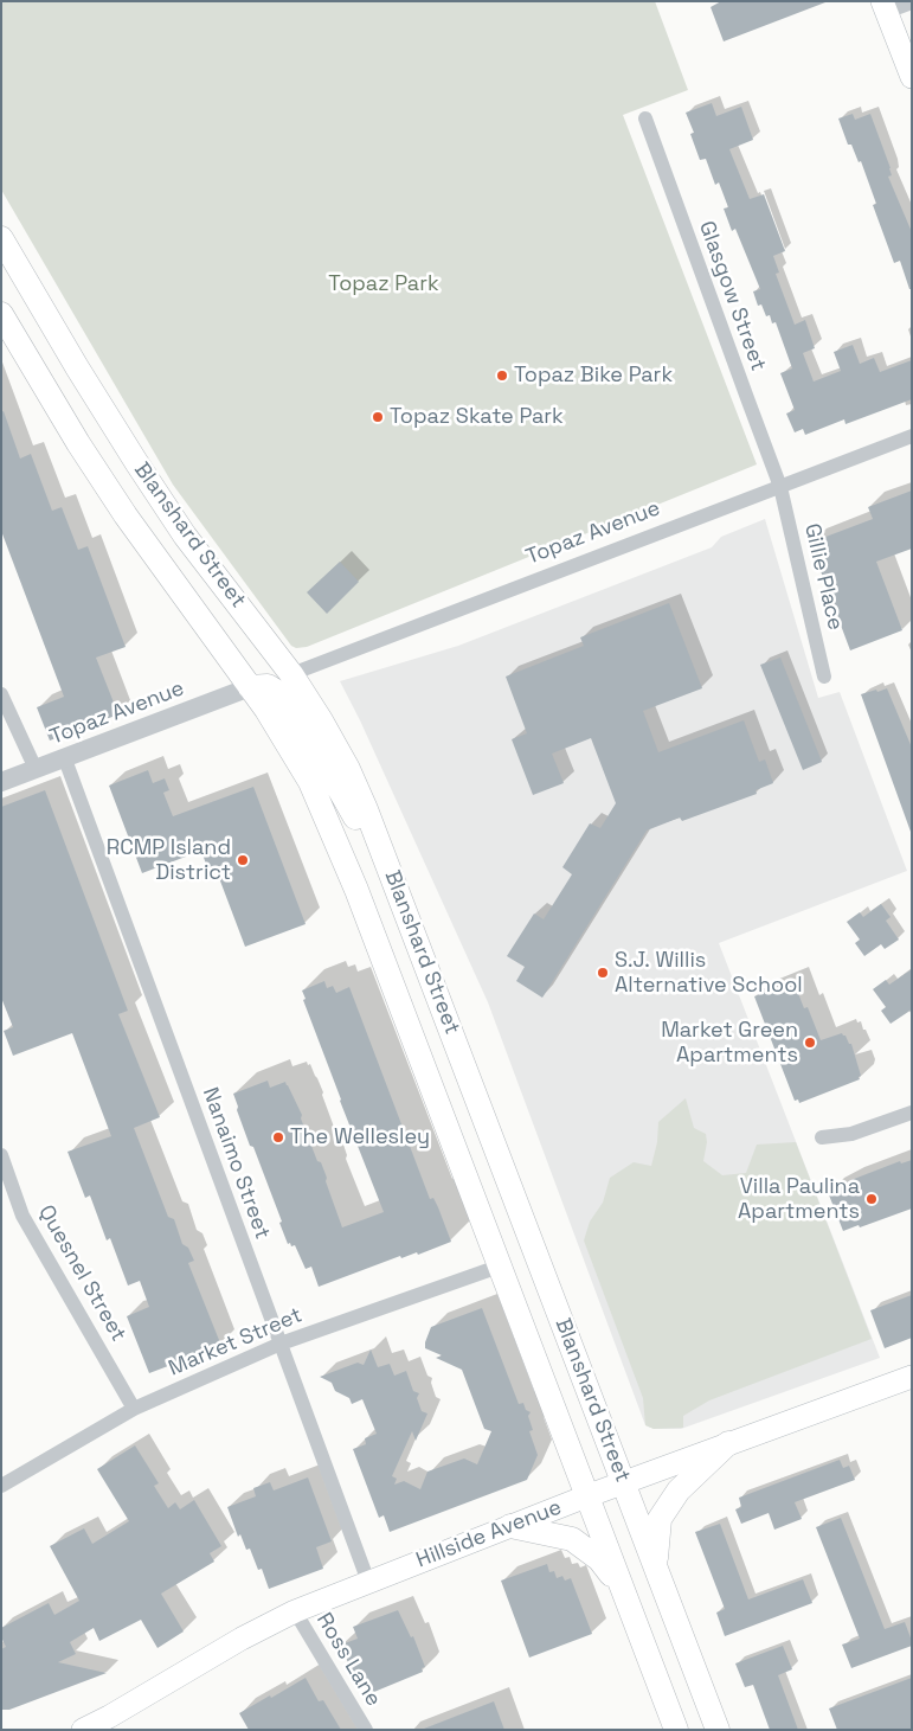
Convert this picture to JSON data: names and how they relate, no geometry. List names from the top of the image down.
{
  "streets": {
    "main road": ["Blanshard Street", "Hillside Avenue"],
    "street": [
      "Glasgow Street",
      "Topaz Avenue",
      "Gillie Place",
      "Nanaimo Street",
      "Quesnel Street",
      "Market Street",
      "Ross Lane"
    ]
  },
  "crossings": [
    ["Glasgow Street", "Topaz Avenue"],
    ["Glasgow Street", "Gillie Place"],
    ["Topaz Avenue", "Blanshard Street"],
    ["Topaz Avenue", "Gillie Place"],
    ["Topaz Avenue", "Nanaimo Street"],
    ["Blanshard Street", "Market Street"],
    ["Blanshard Street", "Hillside Avenue"],
    ["Nanaimo Street", "Market Street"],
    ["Nanaimo Street", "Hillside Avenue"],
    ["Quesnel Street", "Market Street"],
    ["Hillside Avenue", "Ross Lane"]
  ],
  "parks": ["Topaz Park"],
  "places": [
    "Topaz Bike Park",
    "Topaz Skate Park",
    "RCMP Island District",
    "S.J. Willis Alternative School",
    "Market Green Apartments",
    "The Wellesley",
    "Villa Paulina Apartments"
  ]
}
